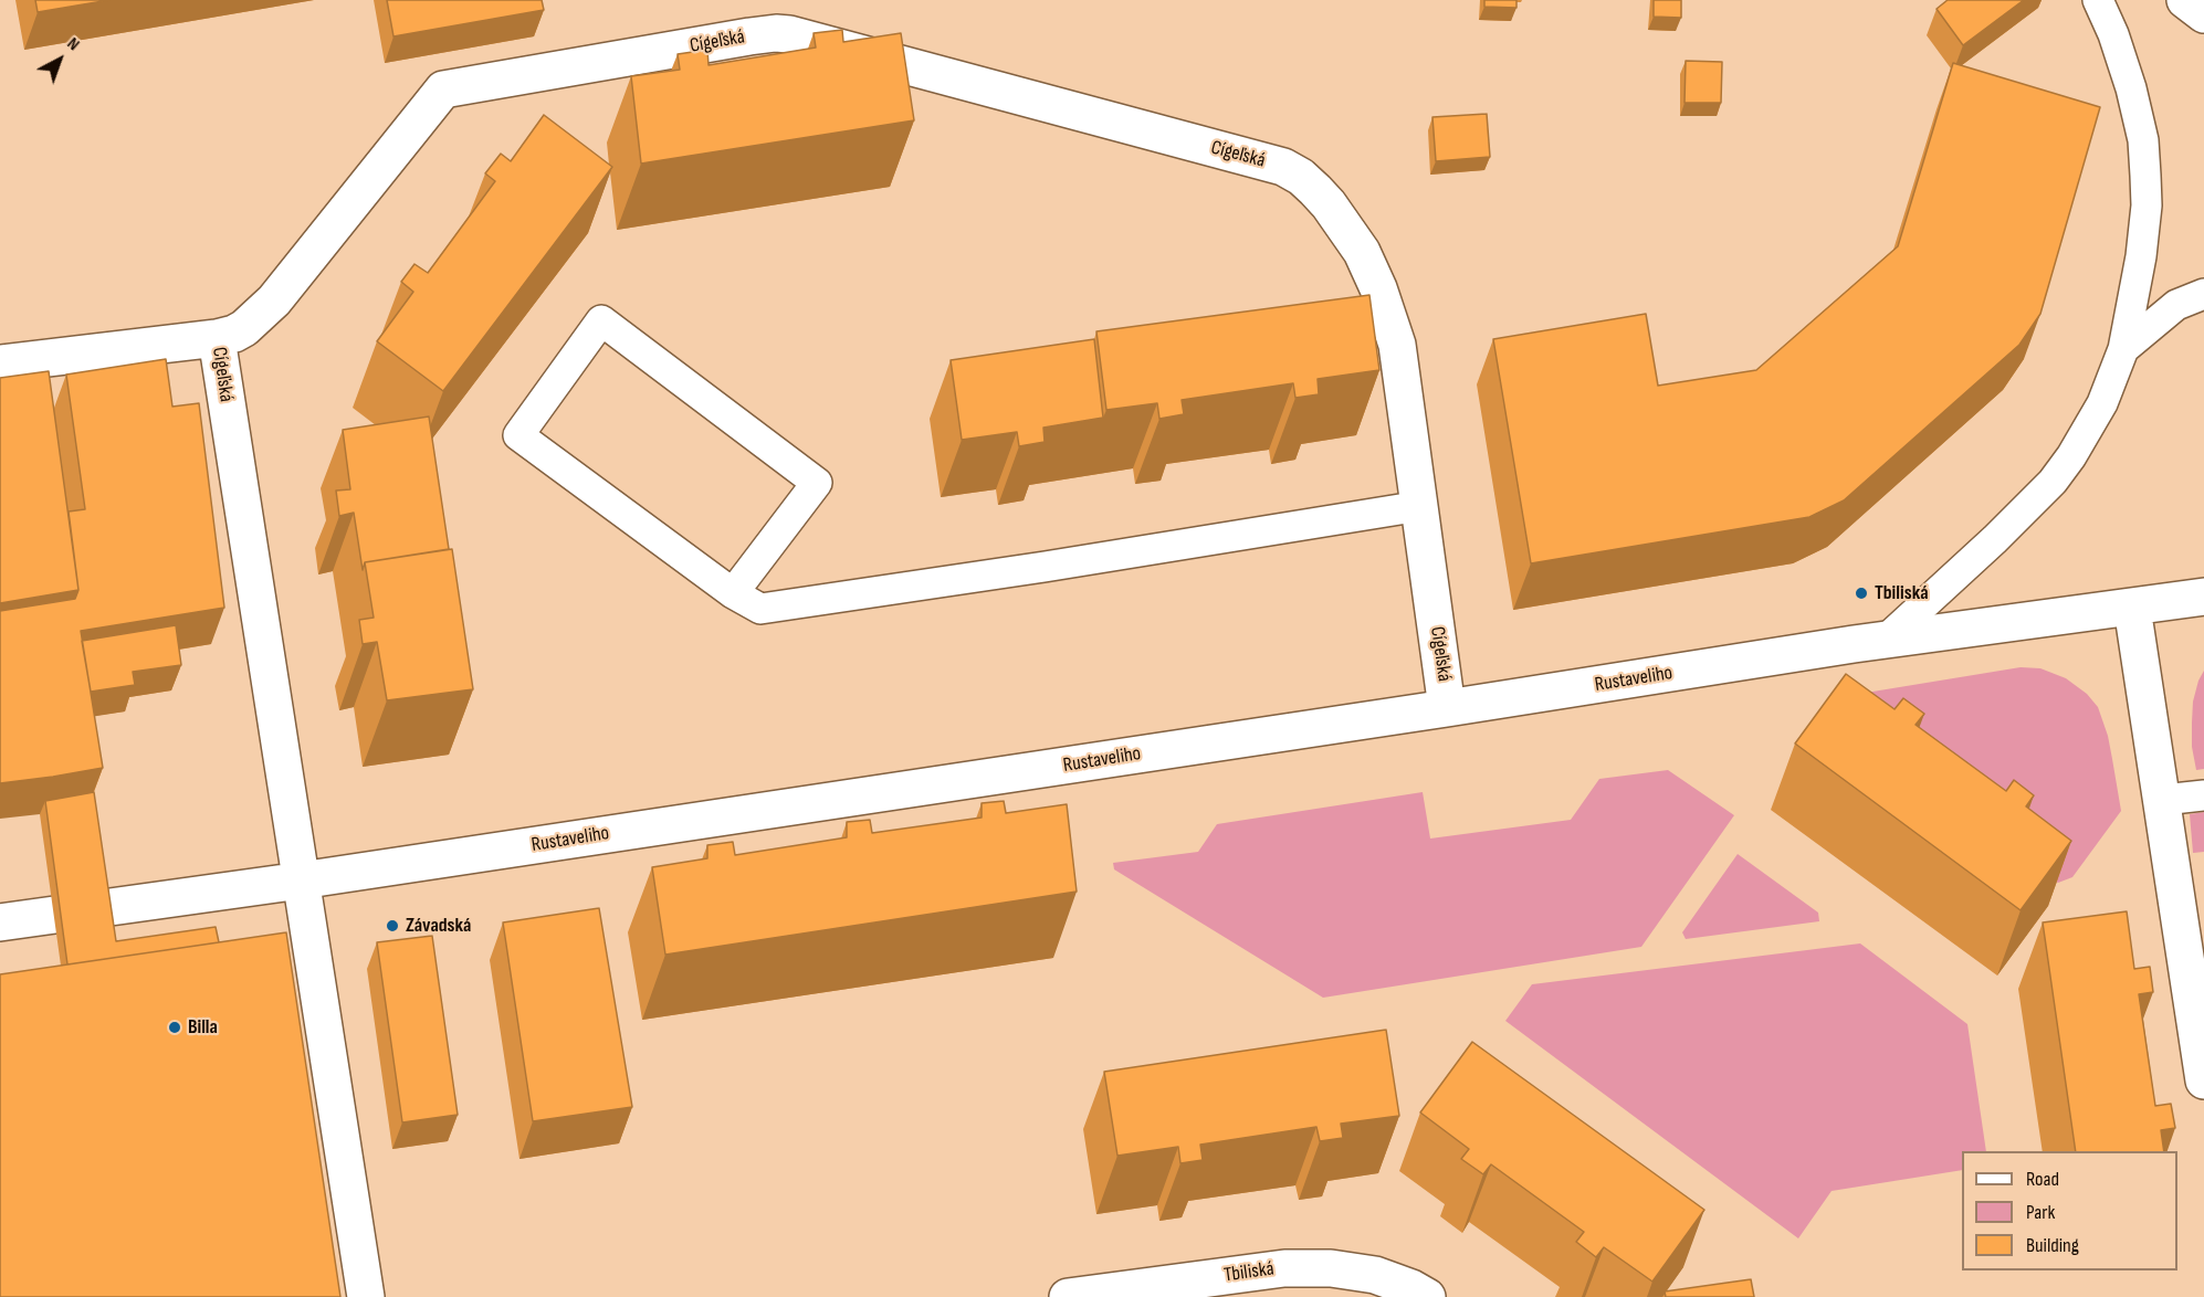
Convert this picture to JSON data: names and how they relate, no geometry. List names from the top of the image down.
{
  "streets": {
    "street": ["Cígeľská", "Rustaveliho", "Tbiliská"]
  },
  "crossings": [
    ["Cígeľská", "Rustaveliho"]
  ],
  "places": ["Tbiliská", "Závadská", "Billa"],
  "legend": ["Road", "Park", "Building"],
  "north": "top right"
}
